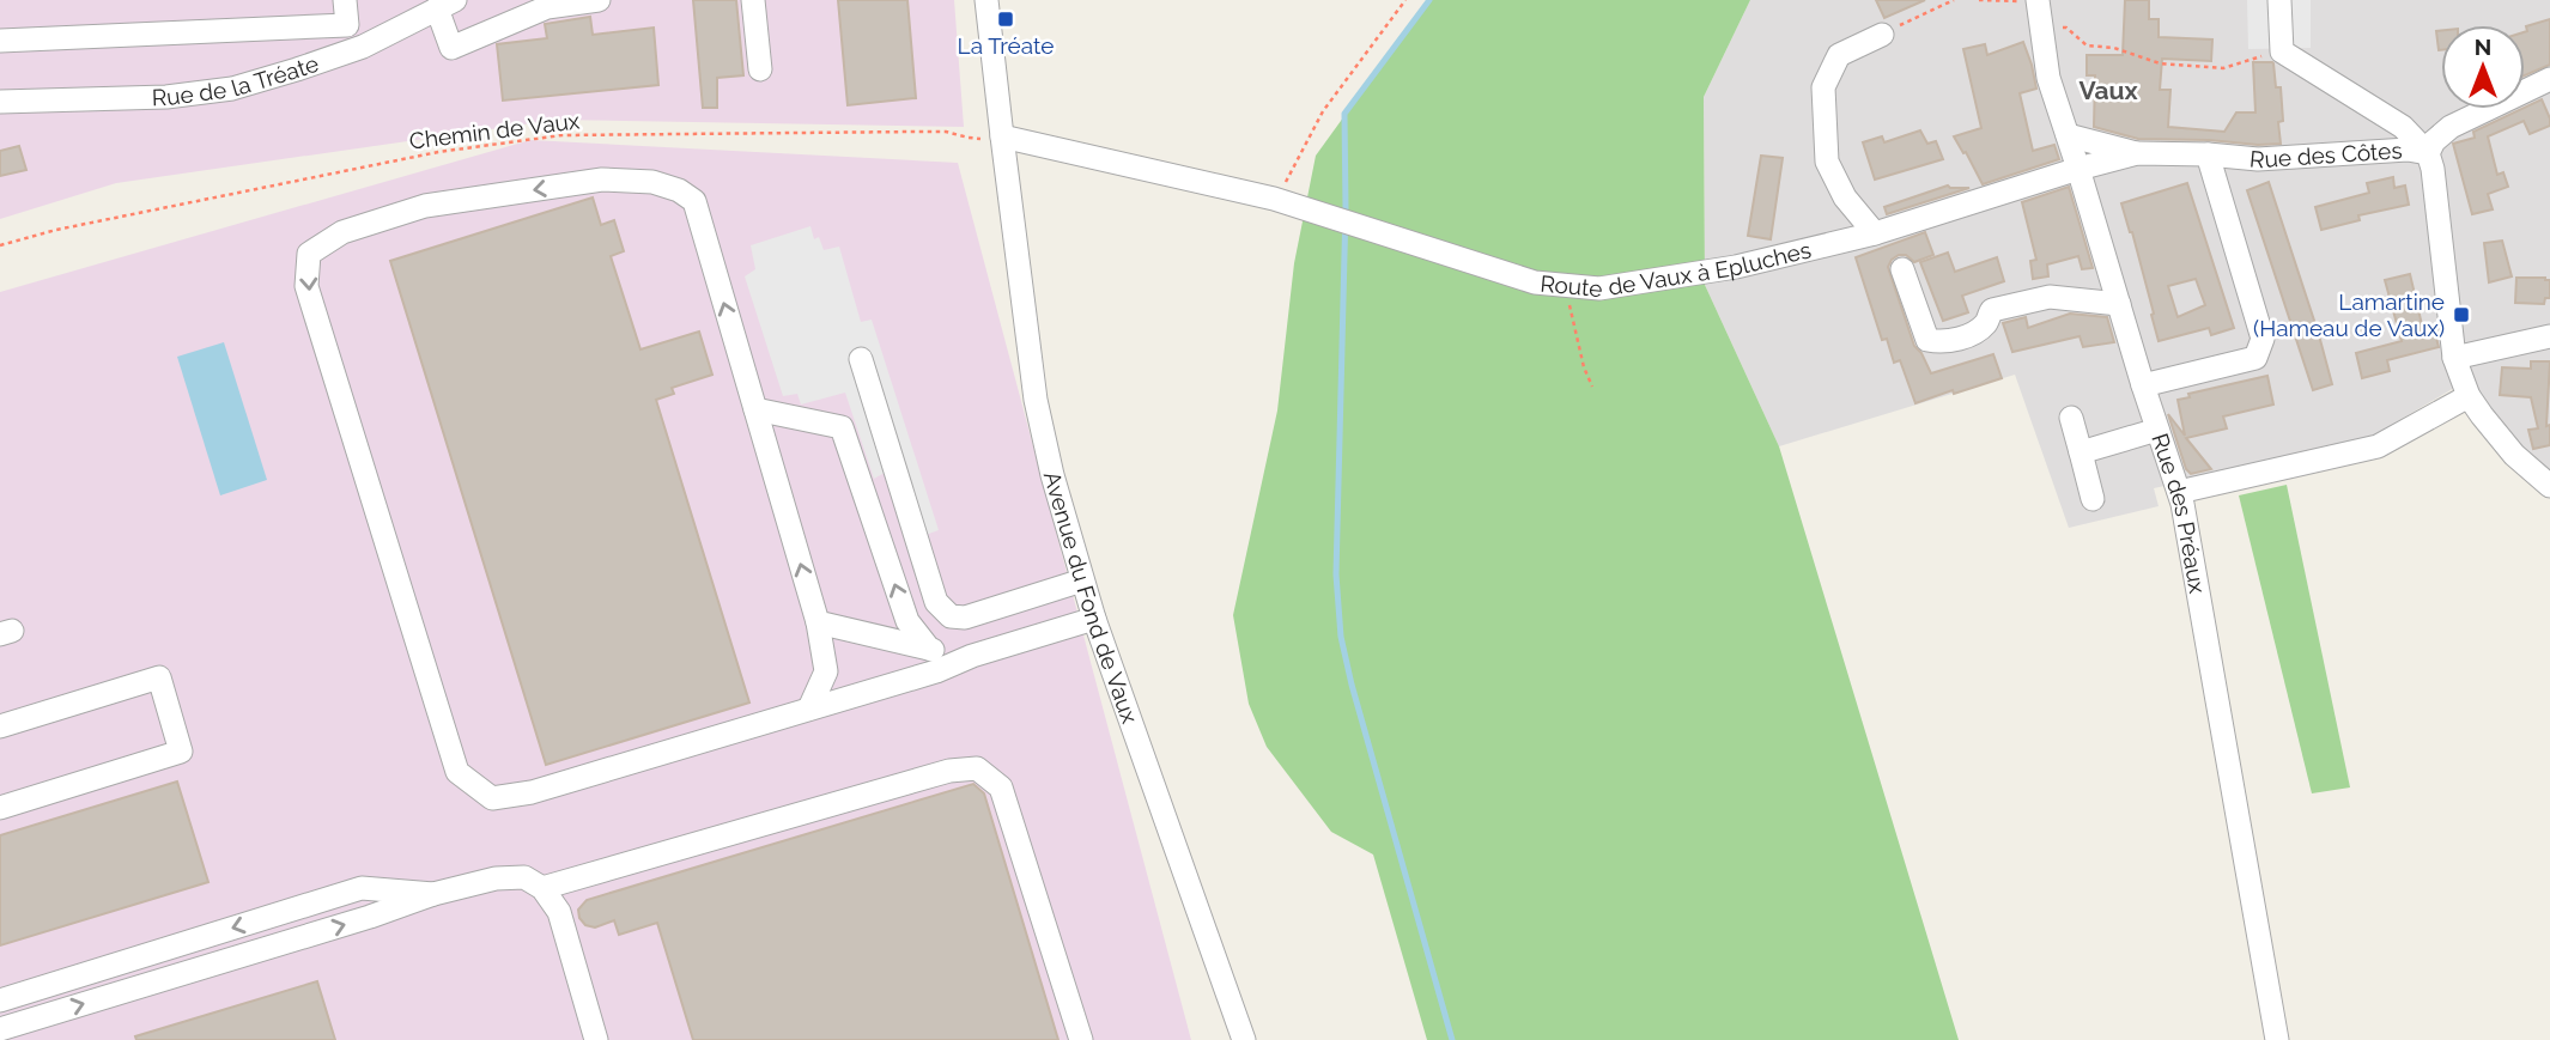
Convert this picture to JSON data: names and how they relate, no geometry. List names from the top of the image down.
{
  "streets": {
    "street": [
      "Rue de la Tréate",
      "Rue des Côtes",
      "Route de Vaux à Epluches",
      "Rue des Préaux",
      "Avenue du Fond de Vaux"
    ],
    "path": ["Chemin de Vaux"]
  },
  "crossings": [
    ["Chemin de Vaux", "Route de Vaux à Epluches"],
    ["Chemin de Vaux", "Avenue du Fond de Vaux"],
    ["Rue des Côtes", "Route de Vaux à Epluches"],
    ["Rue des Côtes", "Rue des Préaux"],
    ["Route de Vaux à Epluches", "Rue des Préaux"],
    ["Route de Vaux à Epluches", "Avenue du Fond de Vaux"]
  ],
  "districts": ["Vaux"],
  "places": {
    "transit": ["La Tréate", "Lamartine (Hameau de Vaux)"]
  },
  "north": "top"
}
